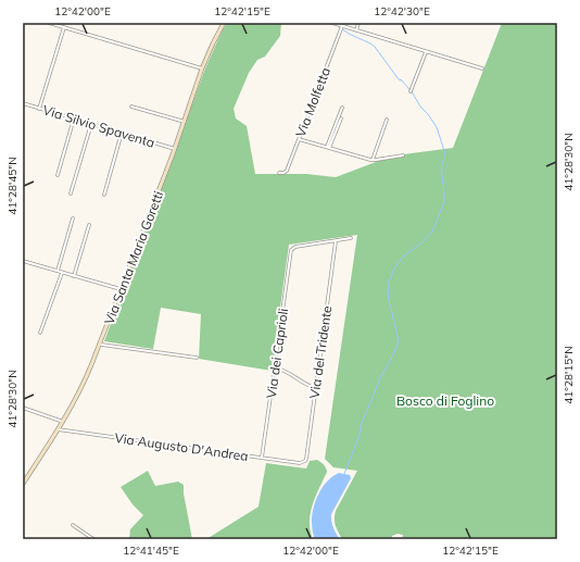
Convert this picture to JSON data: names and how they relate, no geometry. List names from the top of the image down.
{
  "streets": {
    "main road": ["Via Santa Maria Goretti"],
    "street": [
      "Via Molfetta",
      "Via Silvio Spaventa",
      "Via del Tridente",
      "Via dei Caprioli",
      "Via Augusto D'Andrea"
    ]
  },
  "crossings": [
    ["Via Silvio Spaventa", "Via Santa Maria Goretti"],
    ["Via Santa Maria Goretti", "Via Augusto D'Andrea"],
    ["Via del Tridente", "Via dei Caprioli"],
    ["Via del Tridente", "Via Augusto D'Andrea"],
    ["Via dei Caprioli", "Via Augusto D'Andrea"]
  ],
  "parks": ["Bosco di Foglino"],
  "coordinates": [
    "12°42'00\"E",
    "12°42'15\"E",
    "12°42'30\"E",
    "41°28'30\"N",
    "41°28'45\"N",
    "41°28'15\"N",
    "12°41'45\"E"
  ]
}
